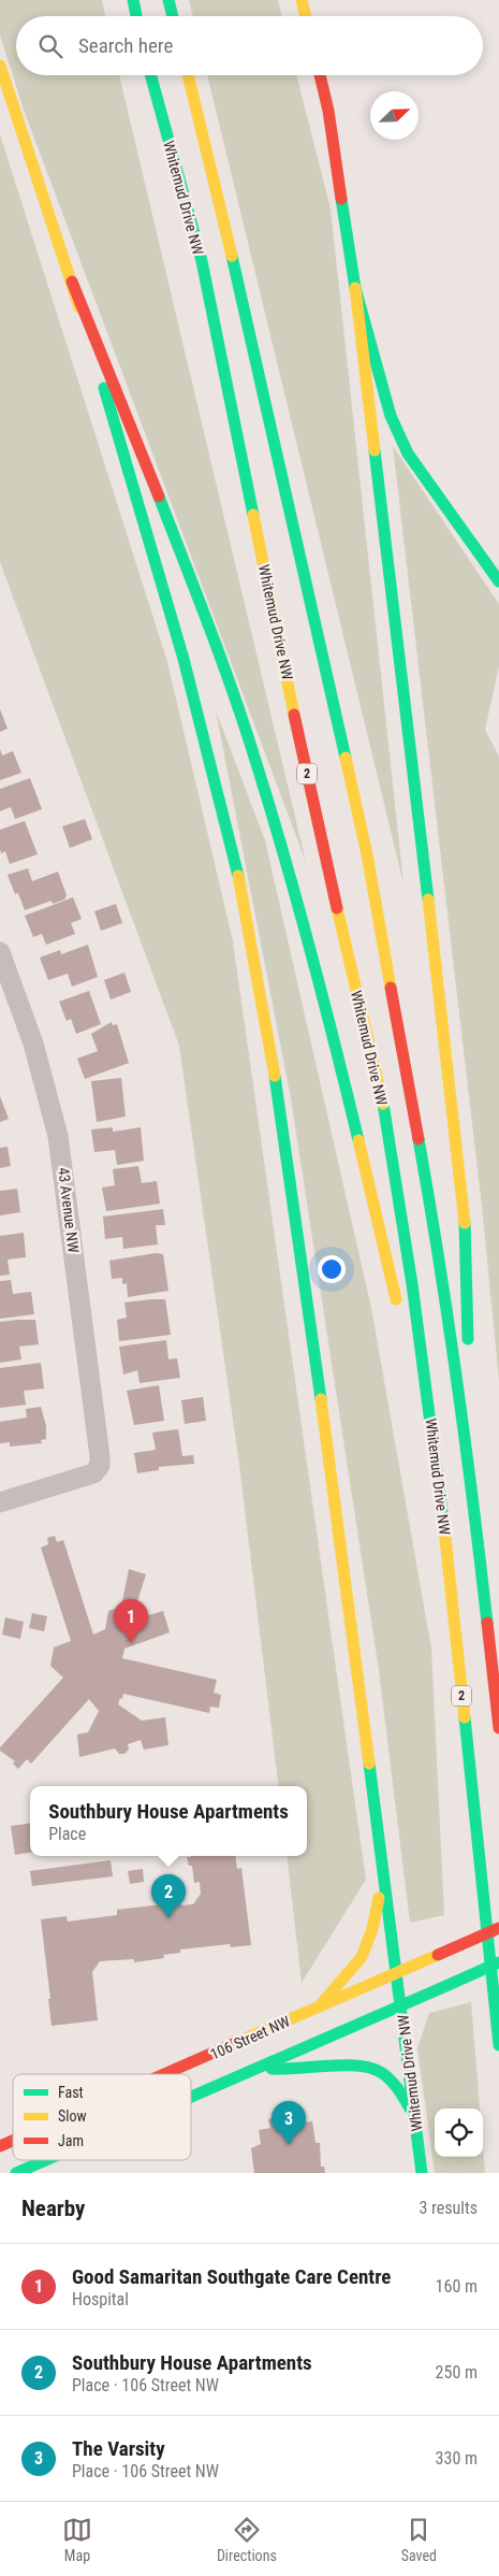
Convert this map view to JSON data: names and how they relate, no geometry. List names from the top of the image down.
{
  "streets": {
    "main road": ["Whitemud Drive NW", "2", "106 Street NW"],
    "street": ["43 Avenue NW"]
  },
  "crossings": [
    ["Whitemud Drive NW", "106 Street NW"]
  ],
  "legend": ["Fast", "Slow", "Jam"],
  "north": "top right",
  "page": {
    "search": "Search here",
    "pins": ["1", "2", "3"],
    "popup": ["Southbury House Apartments", "Place"],
    "heading": ["Nearby", "3 results"],
    "list": [
      {
        "mark": "1",
        "name": "Good Samaritan Southgate Care Centre",
        "note": "Hospital",
        "value": "160 m"
      },
      {
        "mark": "2",
        "name": "Southbury House Apartments",
        "note": "Place · 106 Street NW",
        "value": "250 m"
      },
      {
        "mark": "3",
        "name": "The Varsity",
        "note": "Place · 106 Street NW",
        "value": "330 m"
      }
    ],
    "nav": ["Map", "Directions", "Saved"]
  }
}
